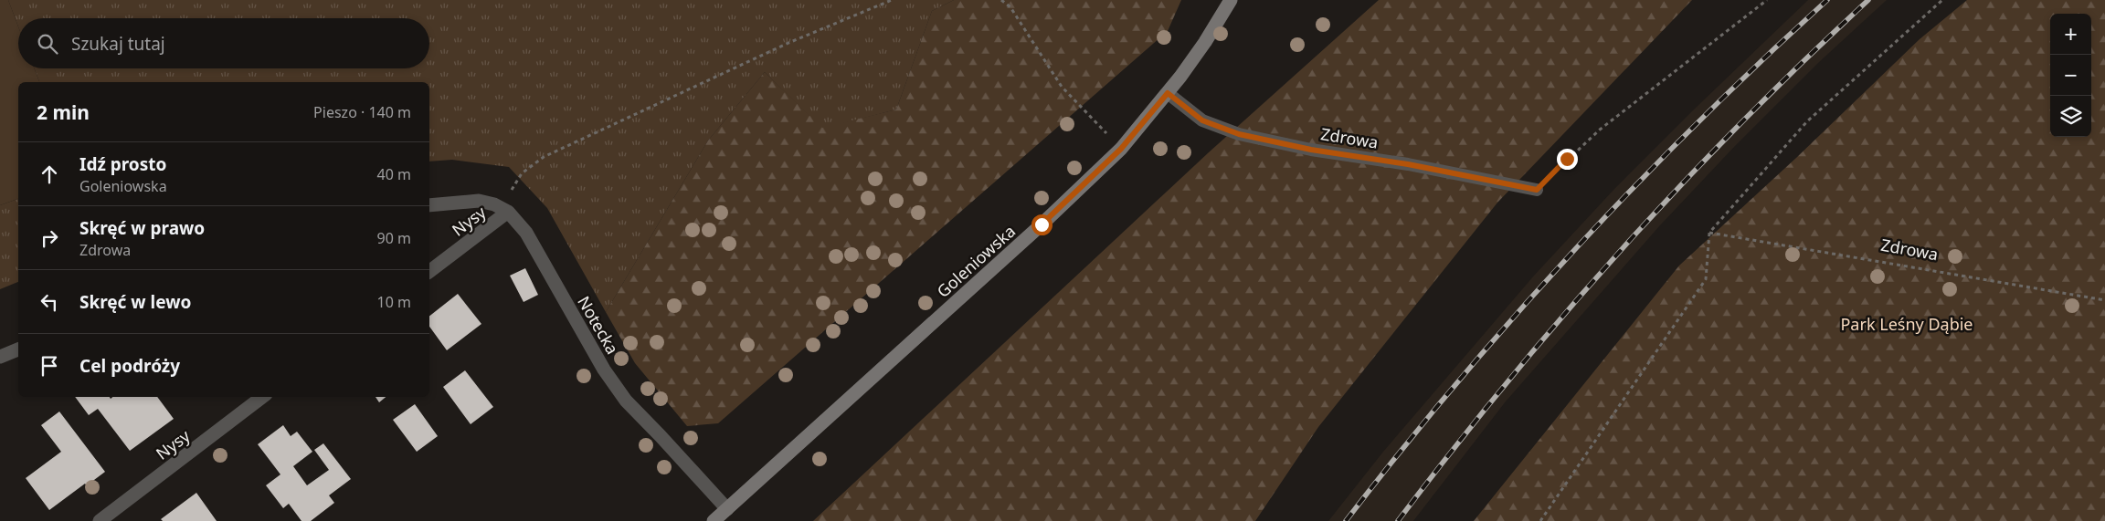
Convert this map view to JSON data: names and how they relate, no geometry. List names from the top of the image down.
{
  "streets": {
    "street": ["Nysy", "Goleniowska", "Notecka"],
    "lane": ["Zdrowa"]
  },
  "crossings": [
    ["Zdrowa", "Goleniowska"],
    ["Nysy", "Notecka"],
    ["Goleniowska", "Notecka"]
  ],
  "parks": ["Park Leśny Dąbie"],
  "page": {
    "map_buttons": ["+", "−"],
    "search": "Szukaj tutaj",
    "heading": ["2 min", "Pieszo · 140 m"],
    "list": [
      ["Idź prosto", "Goleniowska", "40 m"],
      ["Skręć w prawo", "Zdrowa", "90 m"],
      ["Skręć w lewo", "10 m"],
      "Cel podróży"
    ]
  }
}
